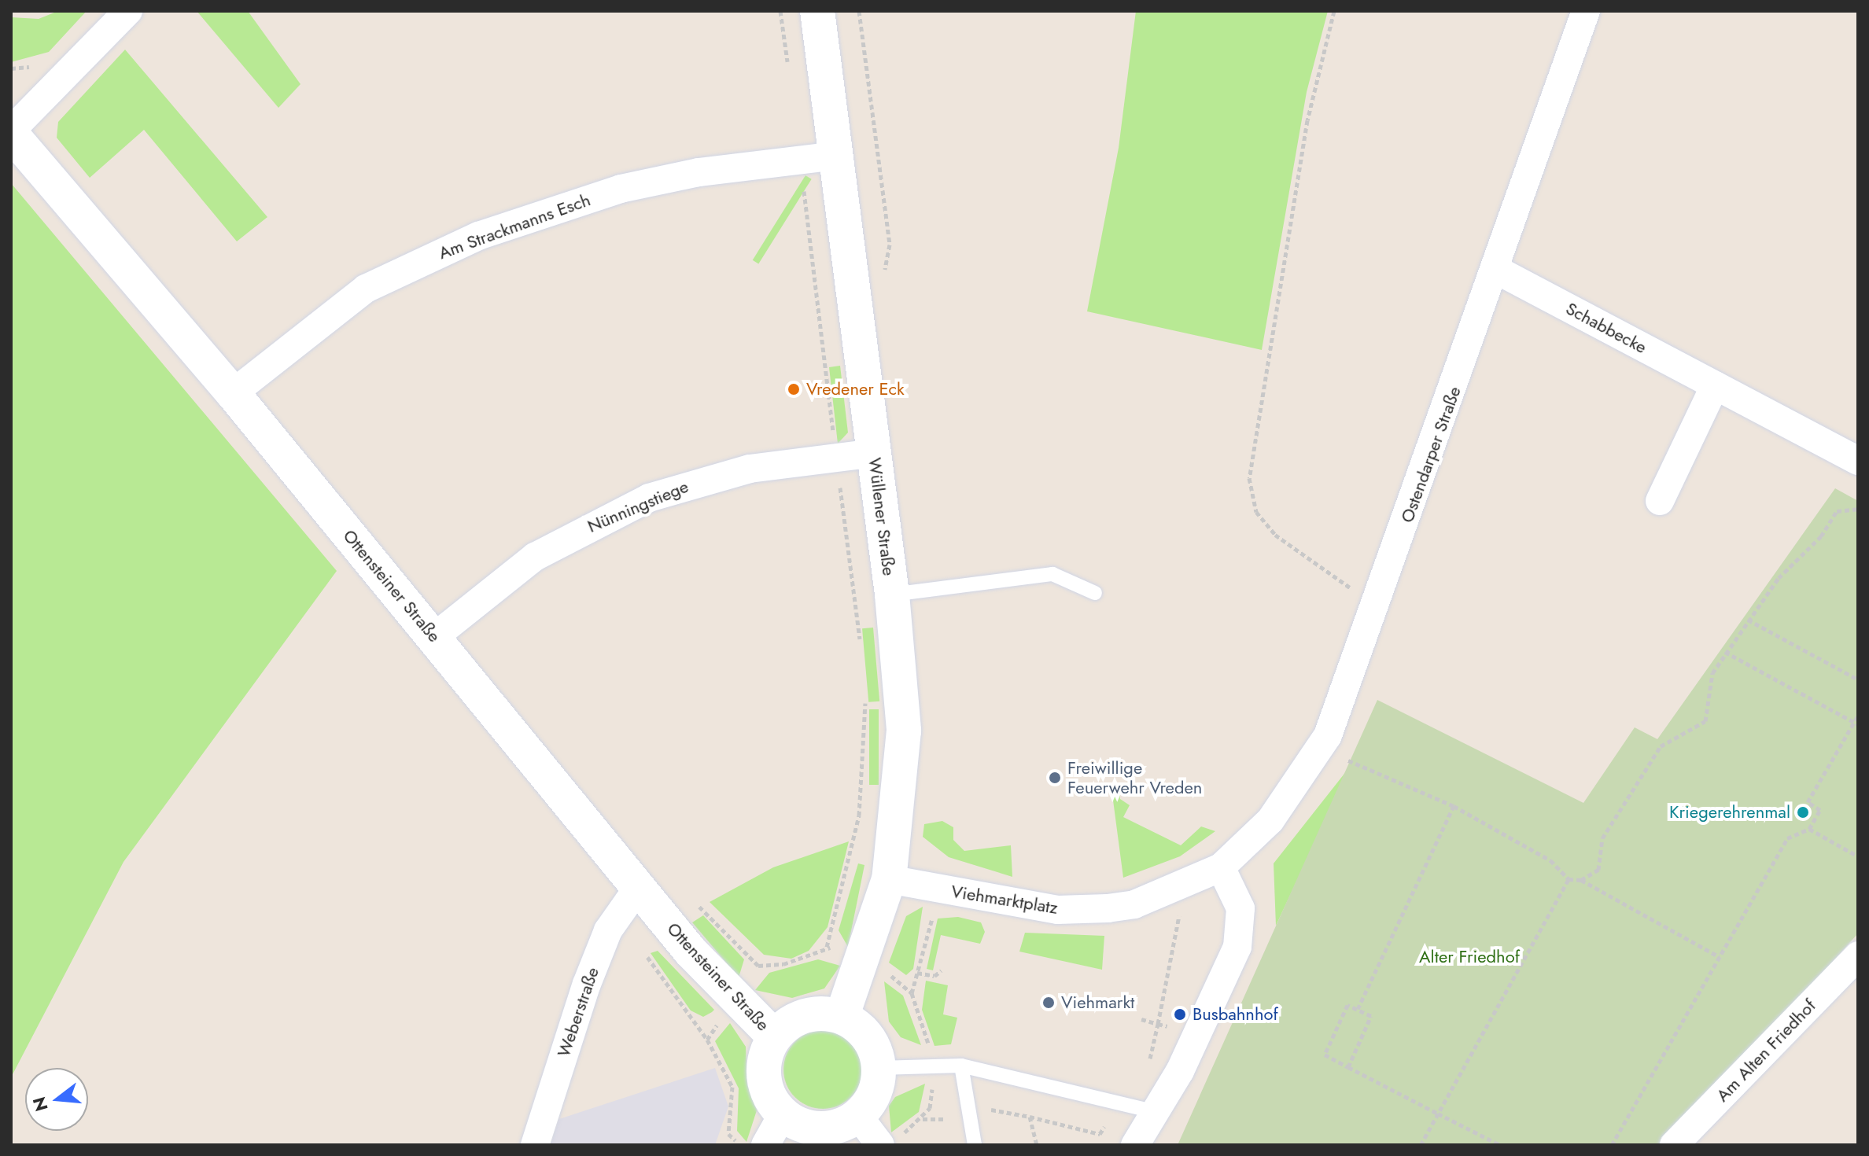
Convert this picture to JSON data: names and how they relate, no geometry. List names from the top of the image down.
{
  "streets": {
    "street": [
      "Am Strackmanns Esch",
      "Schabbecke",
      "Ostendarper Straße",
      "Nünningstiege",
      "Wüllener Straße",
      "Ottensteiner Straße",
      "Viehmarktplatz",
      "Weberstraße",
      "Am Alten Friedhof"
    ]
  },
  "crossings": [
    ["Am Strackmanns Esch", "Wüllener Straße"],
    ["Am Strackmanns Esch", "Ottensteiner Straße"],
    ["Schabbecke", "Ostendarper Straße"],
    ["Ostendarper Straße", "Viehmarktplatz"],
    ["Nünningstiege", "Wüllener Straße"],
    ["Nünningstiege", "Ottensteiner Straße"],
    ["Wüllener Straße", "Ottensteiner Straße"],
    ["Wüllener Straße", "Viehmarktplatz"],
    ["Ottensteiner Straße", "Weberstraße"]
  ],
  "parks": ["Alter Friedhof"],
  "places": [
    "Vredener Eck",
    "Freiwillige Feuerwehr Vreden",
    "Kriegerehrenmal",
    "Viehmarkt",
    "Busbahnhof"
  ],
  "north": "left"
}
